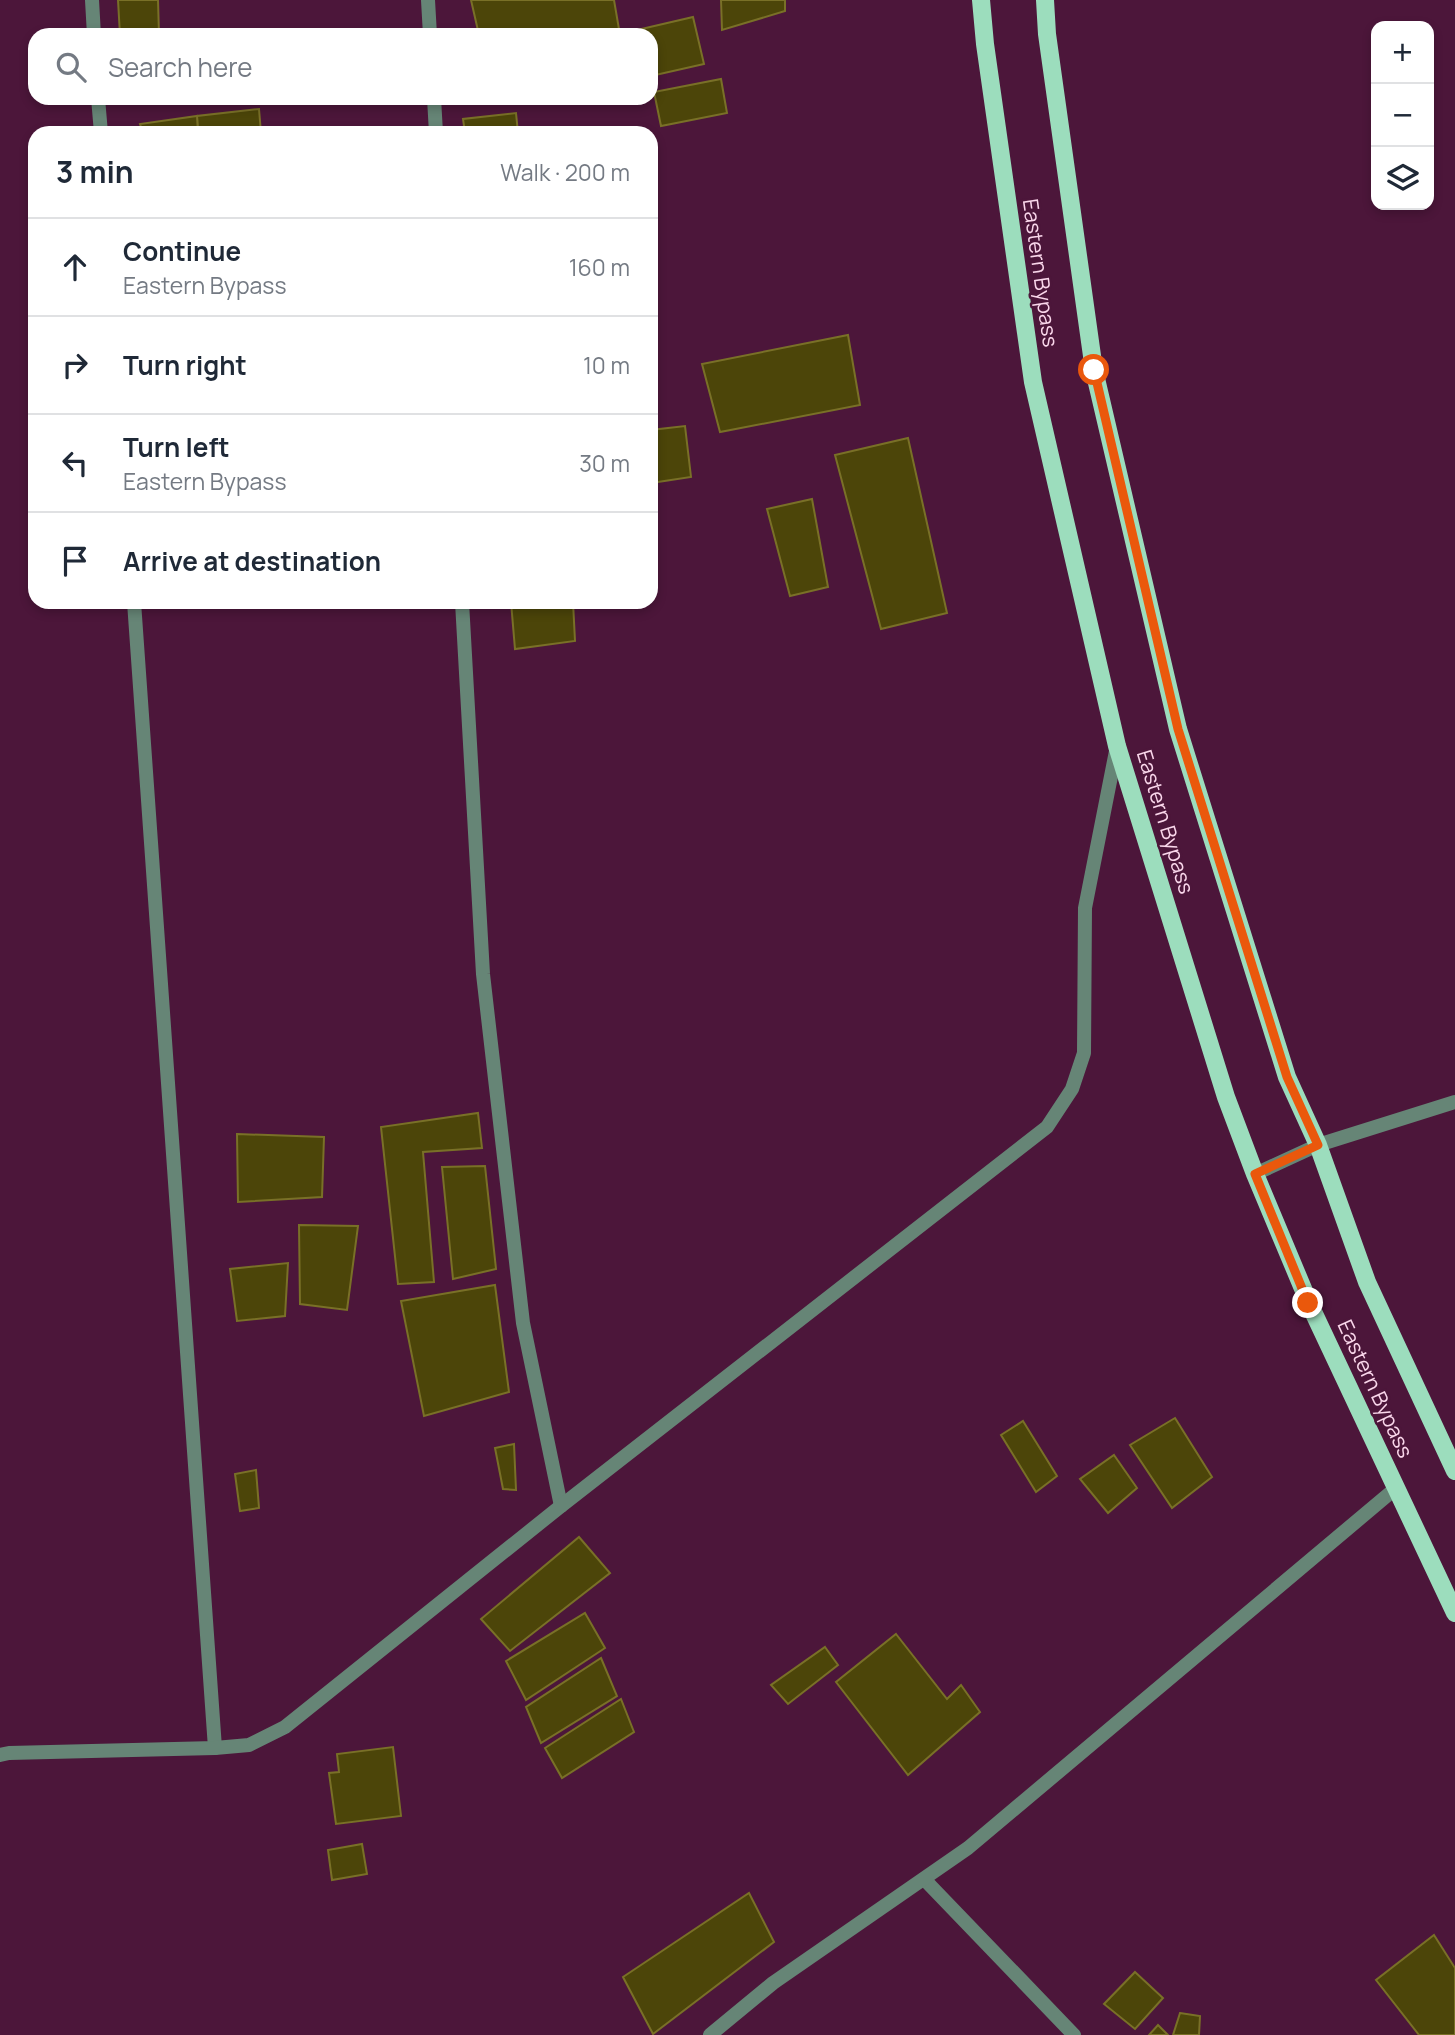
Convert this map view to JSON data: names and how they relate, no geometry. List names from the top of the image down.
{
  "streets": {
    "main road": ["Eastern Bypass"]
  },
  "page": {
    "map_buttons": ["+", "−"],
    "search": "Search here",
    "heading": ["3 min", "Walk · 200 m"],
    "list": [
      ["Continue", "Eastern Bypass", "160 m"],
      ["Turn right", "10 m"],
      ["Turn left", "Eastern Bypass", "30 m"],
      "Arrive at destination"
    ]
  }
}
